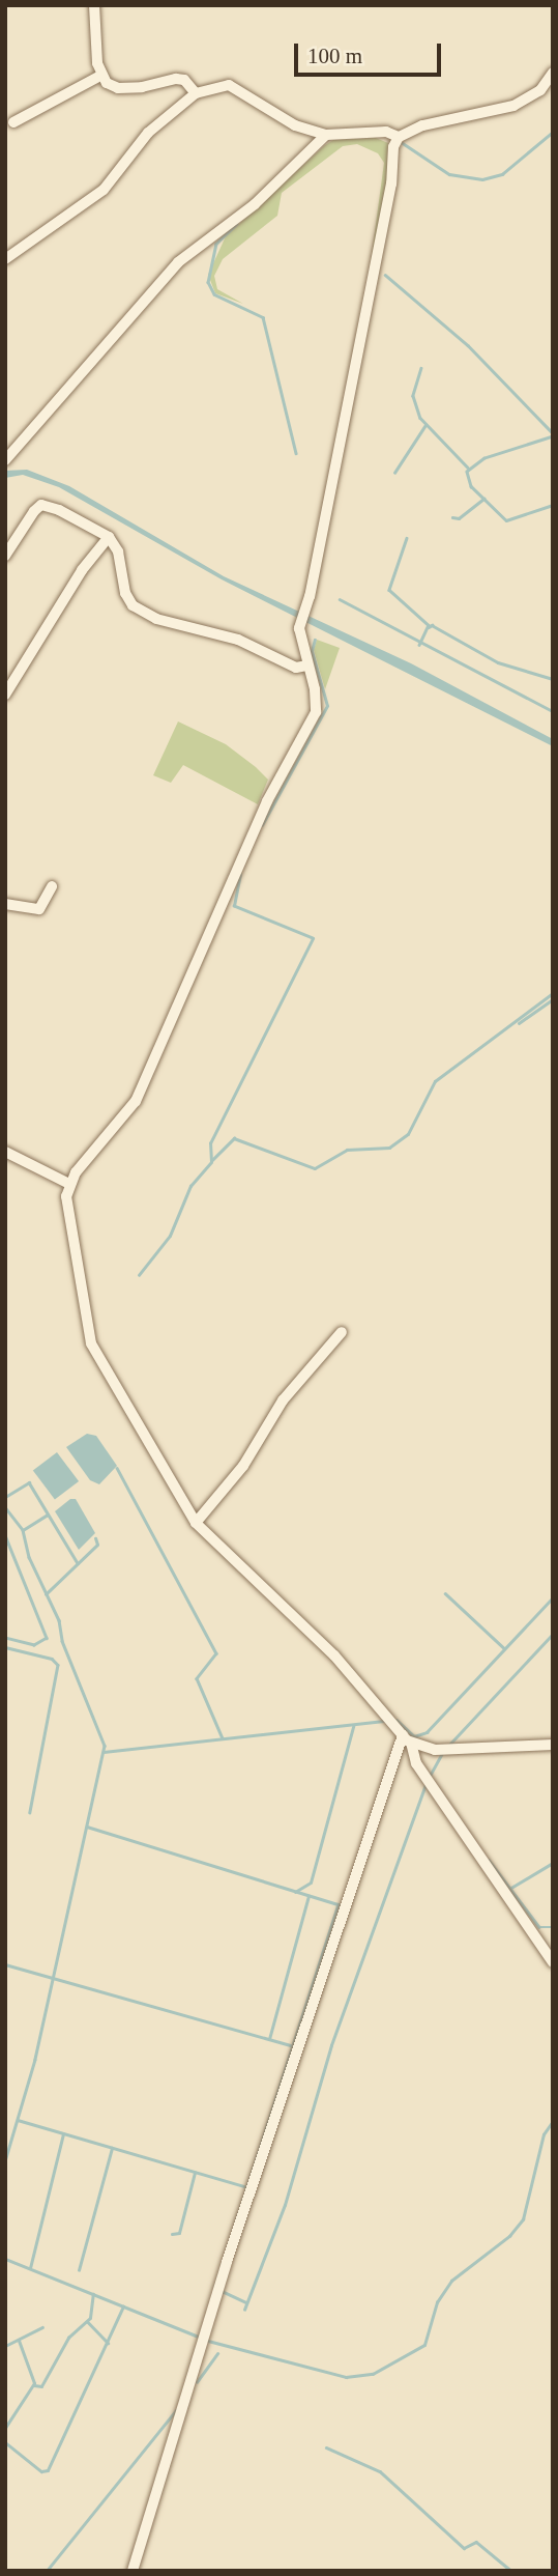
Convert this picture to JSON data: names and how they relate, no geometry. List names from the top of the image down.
{
  "scale_bar": "100 m"
}
